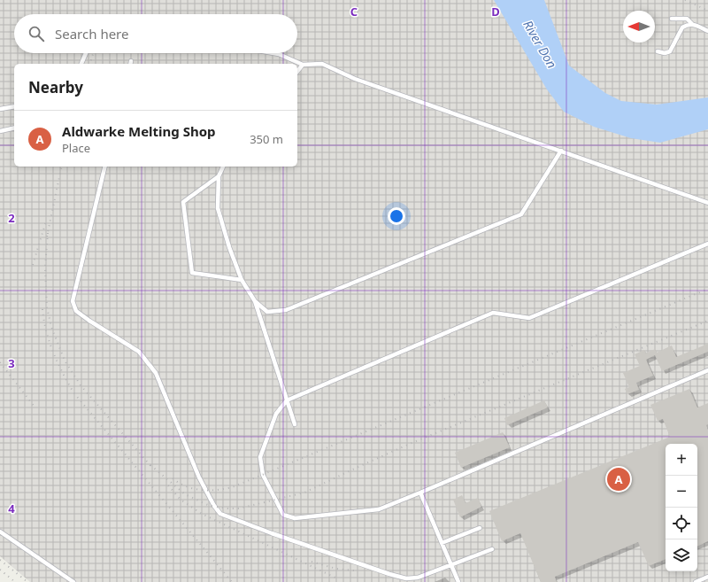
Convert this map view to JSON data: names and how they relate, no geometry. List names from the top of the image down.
{
  "water": ["River Don"],
  "north": "left",
  "page": {
    "search": "Search here",
    "heading": "Nearby",
    "list": [
      {
        "mark": "A",
        "name": "Aldwarke Melting Shop",
        "note": "Place",
        "value": "350 m"
      }
    ],
    "map_buttons": ["+", "−"],
    "pins": "A"
  },
  "grid": {
    "columns": ["C", "D"],
    "rows": ["2", "3", "4"]
  }
}
